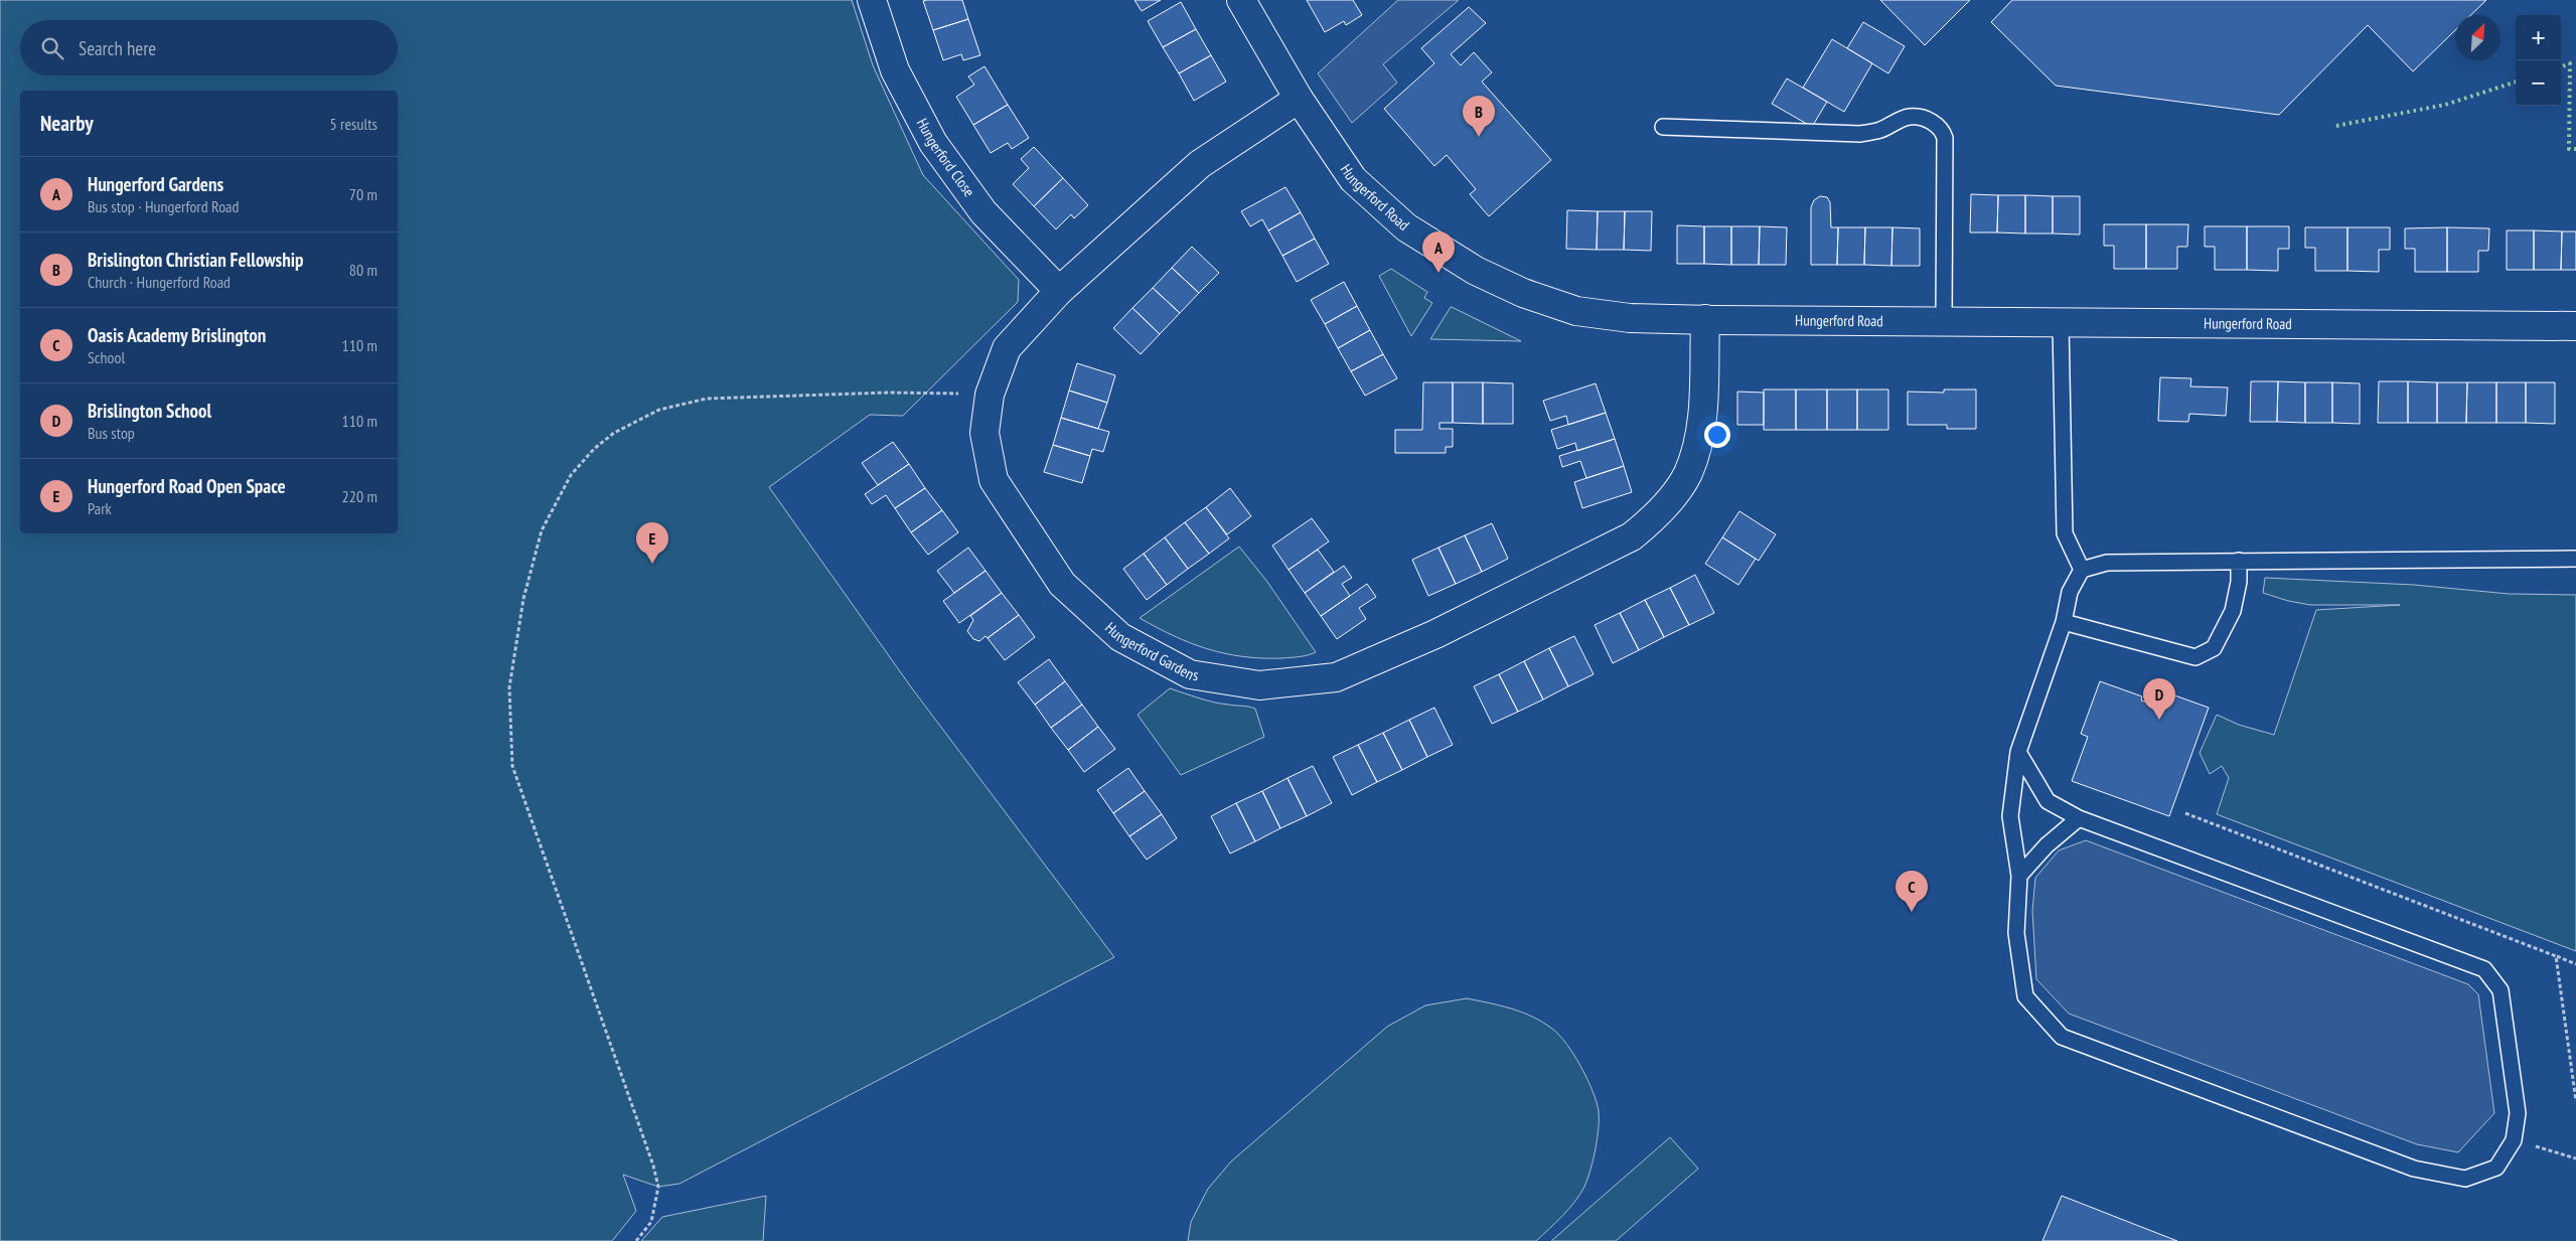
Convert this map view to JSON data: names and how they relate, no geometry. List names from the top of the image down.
{
  "streets": {
    "street": ["Hungerford Close", "Hungerford Road", "Hungerford Gardens"]
  },
  "crossings": [
    ["Hungerford Close", "Hungerford Gardens"],
    ["Hungerford Road", "Hungerford Gardens"]
  ],
  "north": "top right",
  "page": {
    "map_buttons": ["+", "−"],
    "search": "Search here",
    "heading": ["Nearby", "5 results"],
    "pins": [
      "B",
      "A",
      "E",
      "D",
      "C"
    ],
    "list": [
      {
        "mark": "A",
        "name": "Hungerford Gardens",
        "note": "Bus stop · Hungerford Road",
        "value": "70 m"
      },
      {
        "mark": "B",
        "name": "Brislington Christian Fellowship",
        "note": "Church · Hungerford Road",
        "value": "80 m"
      },
      {
        "mark": "C",
        "name": "Oasis Academy Brislington",
        "note": "School",
        "value": "110 m"
      },
      {
        "mark": "D",
        "name": "Brislington School",
        "note": "Bus stop",
        "value": "110 m"
      },
      {
        "mark": "E",
        "name": "Hungerford Road Open Space",
        "note": "Park",
        "value": "220 m"
      }
    ]
  }
}
